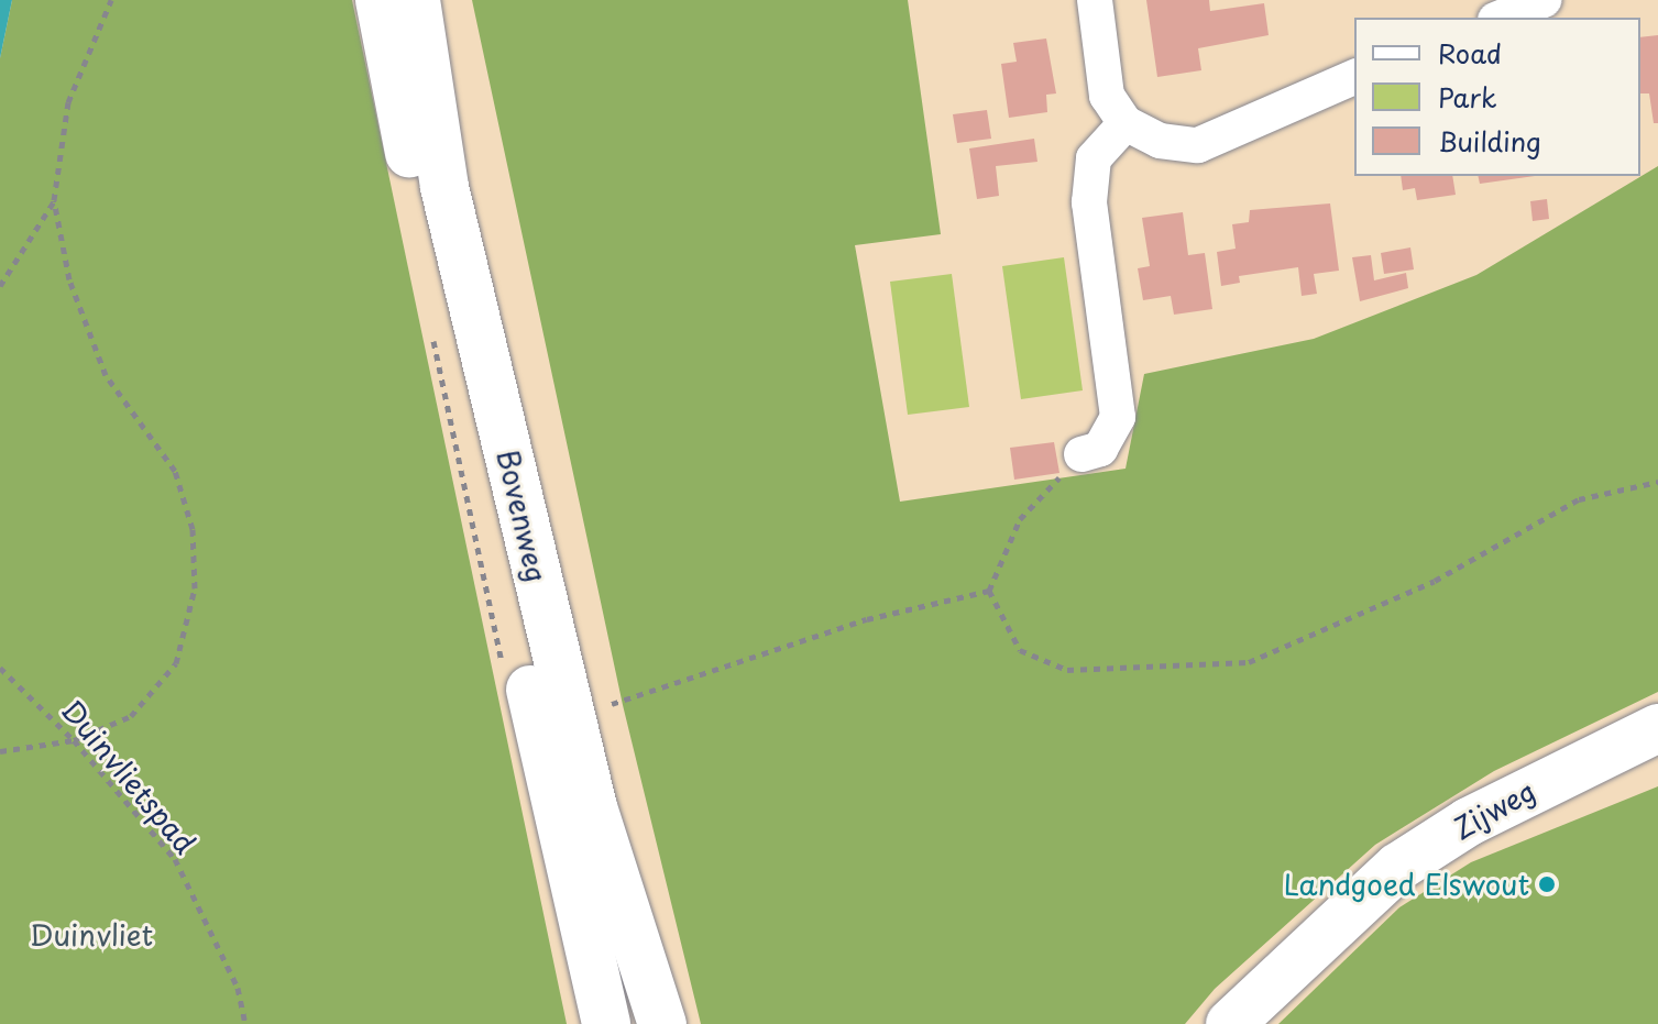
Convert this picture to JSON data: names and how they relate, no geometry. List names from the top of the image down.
{
  "streets": {
    "street": ["Bovenweg", "Zijweg"],
    "path": ["Duinvlietspad"]
  },
  "parks": ["Duinvliet"],
  "places": ["Landgoed Elswout"],
  "legend": ["Road", "Park", "Building"]
}
